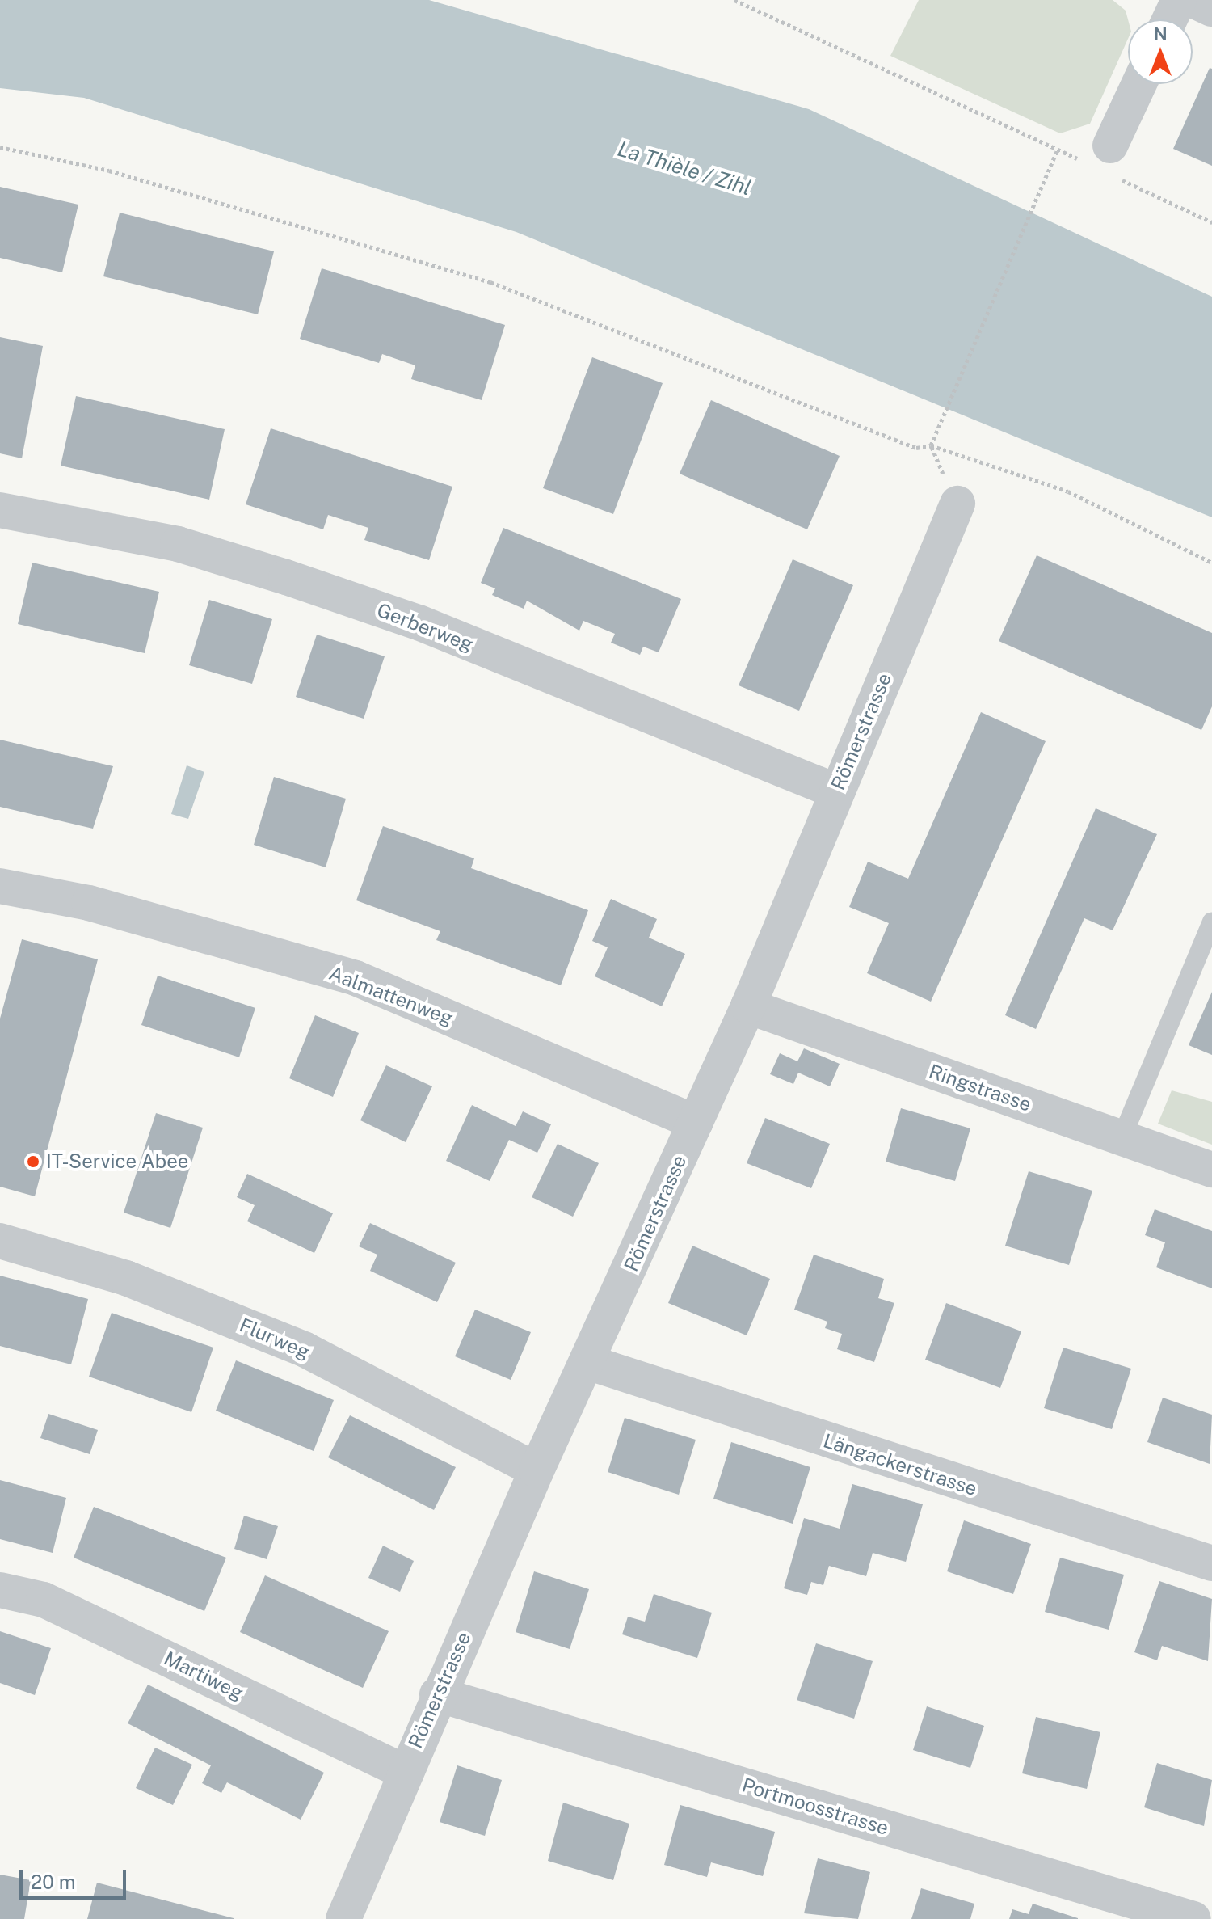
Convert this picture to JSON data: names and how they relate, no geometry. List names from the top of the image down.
{
  "streets": {
    "street": [
      "Gerberweg",
      "Römerstrasse",
      "Aalmattenweg",
      "Ringstrasse",
      "Flurweg",
      "Längackerstrasse",
      "Martiweg",
      "Portmoosstrasse"
    ]
  },
  "crossings": [
    ["Gerberweg", "Römerstrasse"],
    ["Römerstrasse", "Aalmattenweg"],
    ["Römerstrasse", "Ringstrasse"],
    ["Römerstrasse", "Flurweg"],
    ["Römerstrasse", "Längackerstrasse"],
    ["Römerstrasse", "Martiweg"],
    ["Römerstrasse", "Portmoosstrasse"]
  ],
  "water": ["La Thièle / Zihl"],
  "places": ["IT-Service Abee"],
  "scale_bar": "20 m",
  "north": "top"
}
